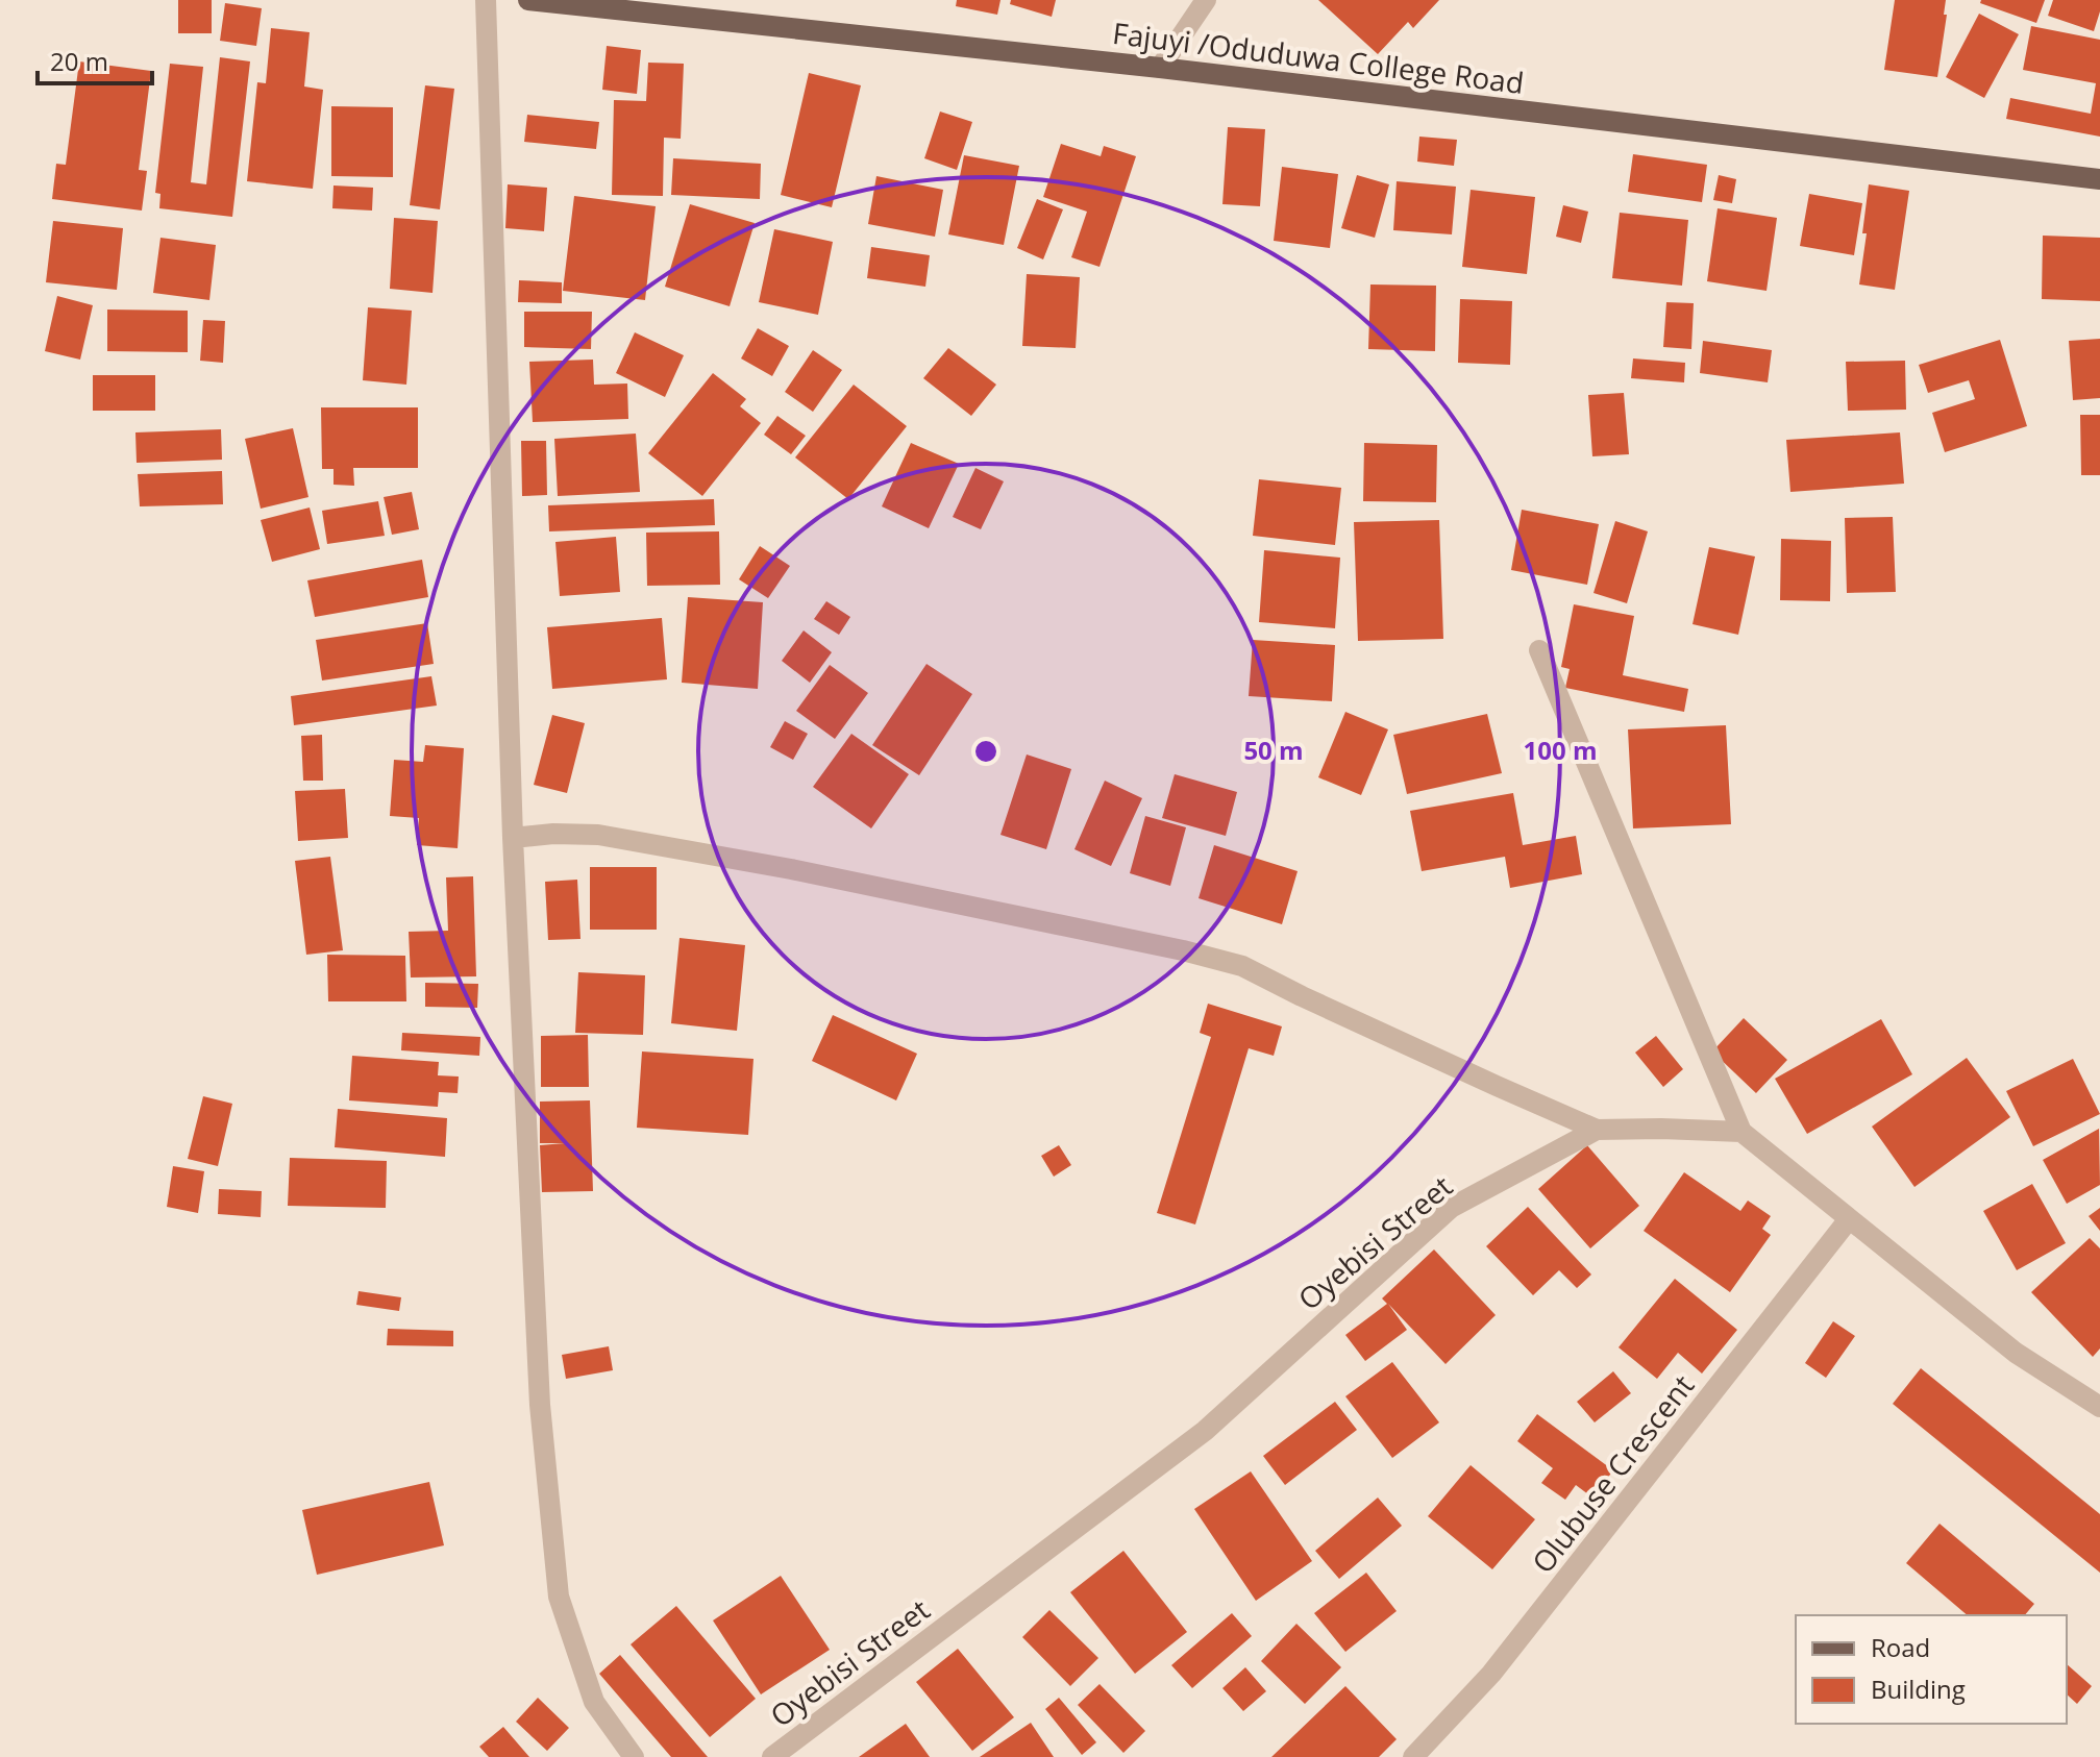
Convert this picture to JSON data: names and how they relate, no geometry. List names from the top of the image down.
{
  "streets": {
    "main road": ["Fajuyi /Oduduwa College Road"],
    "street": ["Oyebisi Street", "Olubuse Crescent"]
  },
  "legend": ["Road", "Building"],
  "scale_bar": "20 m",
  "rings": ["50 m", "100 m"]
}
